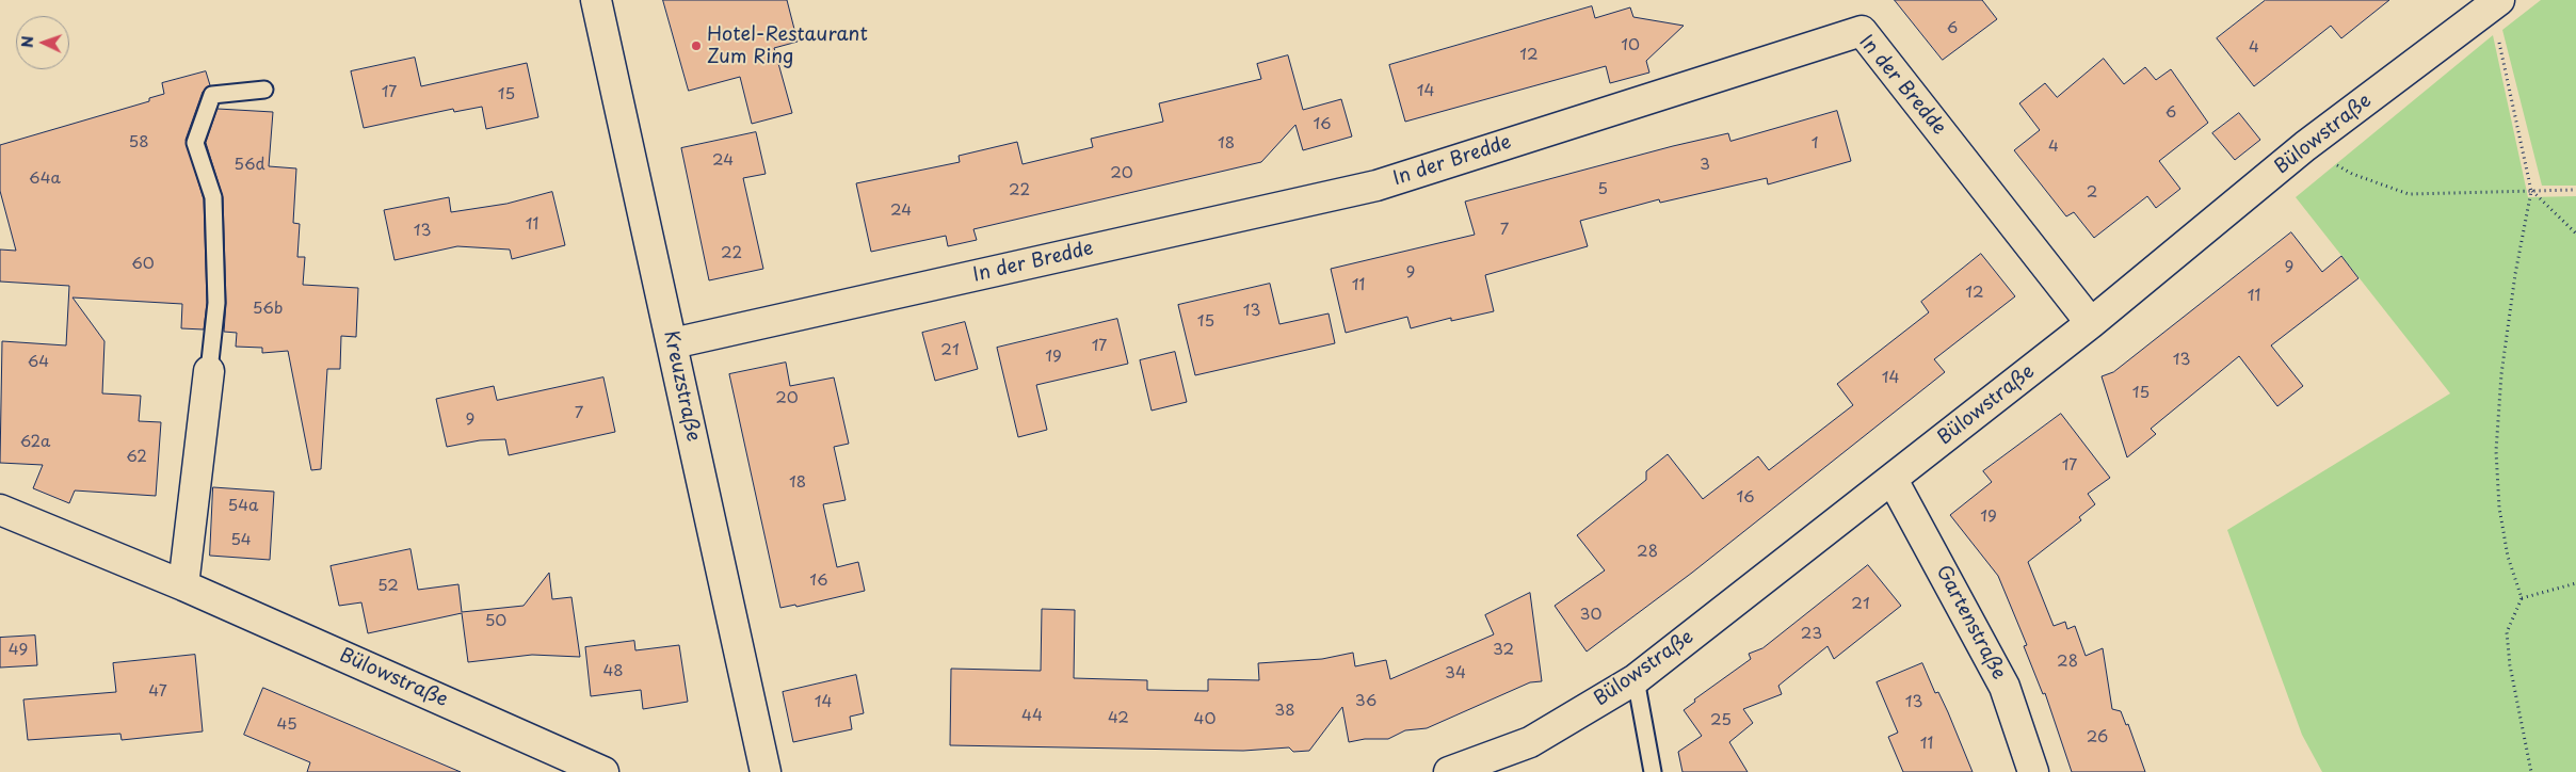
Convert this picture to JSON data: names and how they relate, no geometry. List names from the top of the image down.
{
  "streets": {
    "street": [
      "In der Bredde",
      "Bülowstraße",
      "Kreuzstraße",
      "Gartenstraße"
    ]
  },
  "crossings": [
    ["In der Bredde", "Bülowstraße"],
    ["In der Bredde", "Kreuzstraße"],
    ["Bülowstraße", "Gartenstraße"]
  ],
  "places": ["Hotel-Restaurant Zum Ring"],
  "house_numbers": [
    "6",
    "10",
    "4",
    "12",
    "14",
    "17",
    "15",
    "6",
    "16",
    "58",
    "18",
    "1",
    "4",
    "24",
    "56d",
    "3",
    "20",
    "64a",
    "5",
    "22",
    "2",
    "24",
    "11",
    "7",
    "13",
    "22",
    "60",
    "9",
    "9",
    "11",
    "12",
    "11",
    "56b",
    "13",
    "15",
    "17",
    "21",
    "19",
    "13",
    "64",
    "14",
    "15",
    "20",
    "7",
    "9",
    "62a",
    "62",
    "17",
    "18",
    "16",
    "54a",
    "19",
    "54",
    "28",
    "16",
    "52",
    "21",
    "30",
    "50",
    "23",
    "49",
    "32",
    "28",
    "48",
    "34",
    "47",
    "36",
    "14",
    "13",
    "38",
    "44",
    "42",
    "40",
    "25",
    "45",
    "26",
    "11"
  ],
  "north": "left"
}
